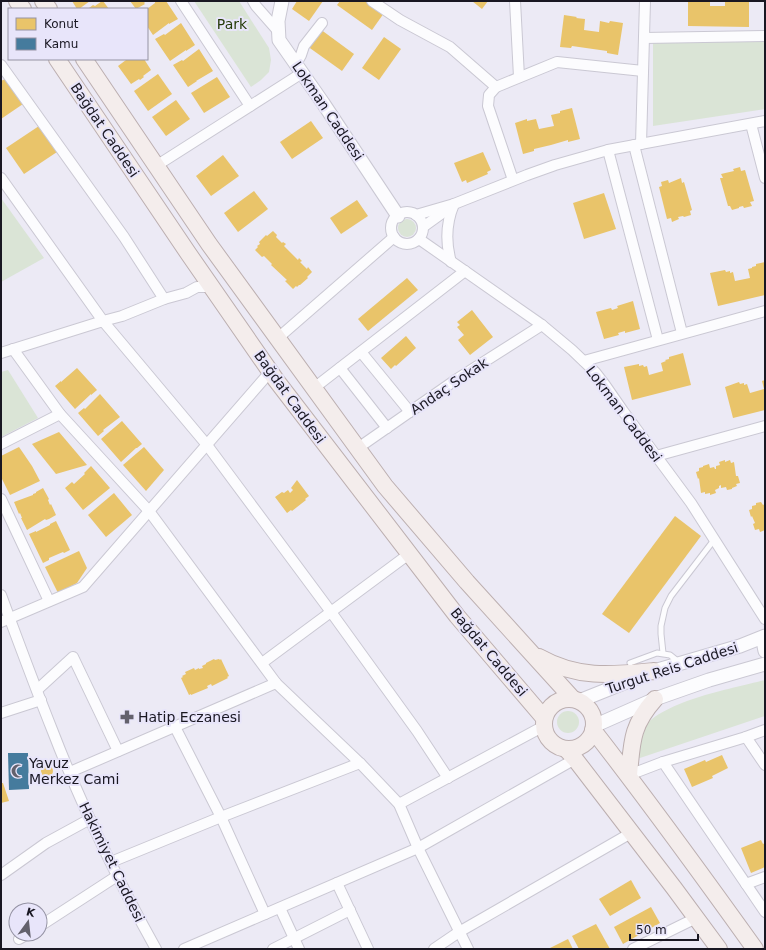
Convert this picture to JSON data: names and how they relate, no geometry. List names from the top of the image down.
{
  "streets": {
    "main road": ["Bağdat Caddesi"],
    "street": [
      "Lokman Caddesi",
      "Andaç Sokak",
      "Turgut Reis Caddesi",
      "Hakimiyet Caddesi"
    ]
  },
  "crossings": [
    ["Lokman Caddesi", "Andaç Sokak"],
    ["Bağdat Caddesi", "Andaç Sokak"],
    ["Bağdat Caddesi", "Turgut Reis Caddesi"]
  ],
  "parks": ["Park"],
  "places": {
    "pharmacy": ["Hatip Eczanesi"],
    "mosque": ["Yavuz Merkez Cami"]
  },
  "legend": ["Konut", "Kamu"],
  "scale_bar": "50 m",
  "north": "top"
}
